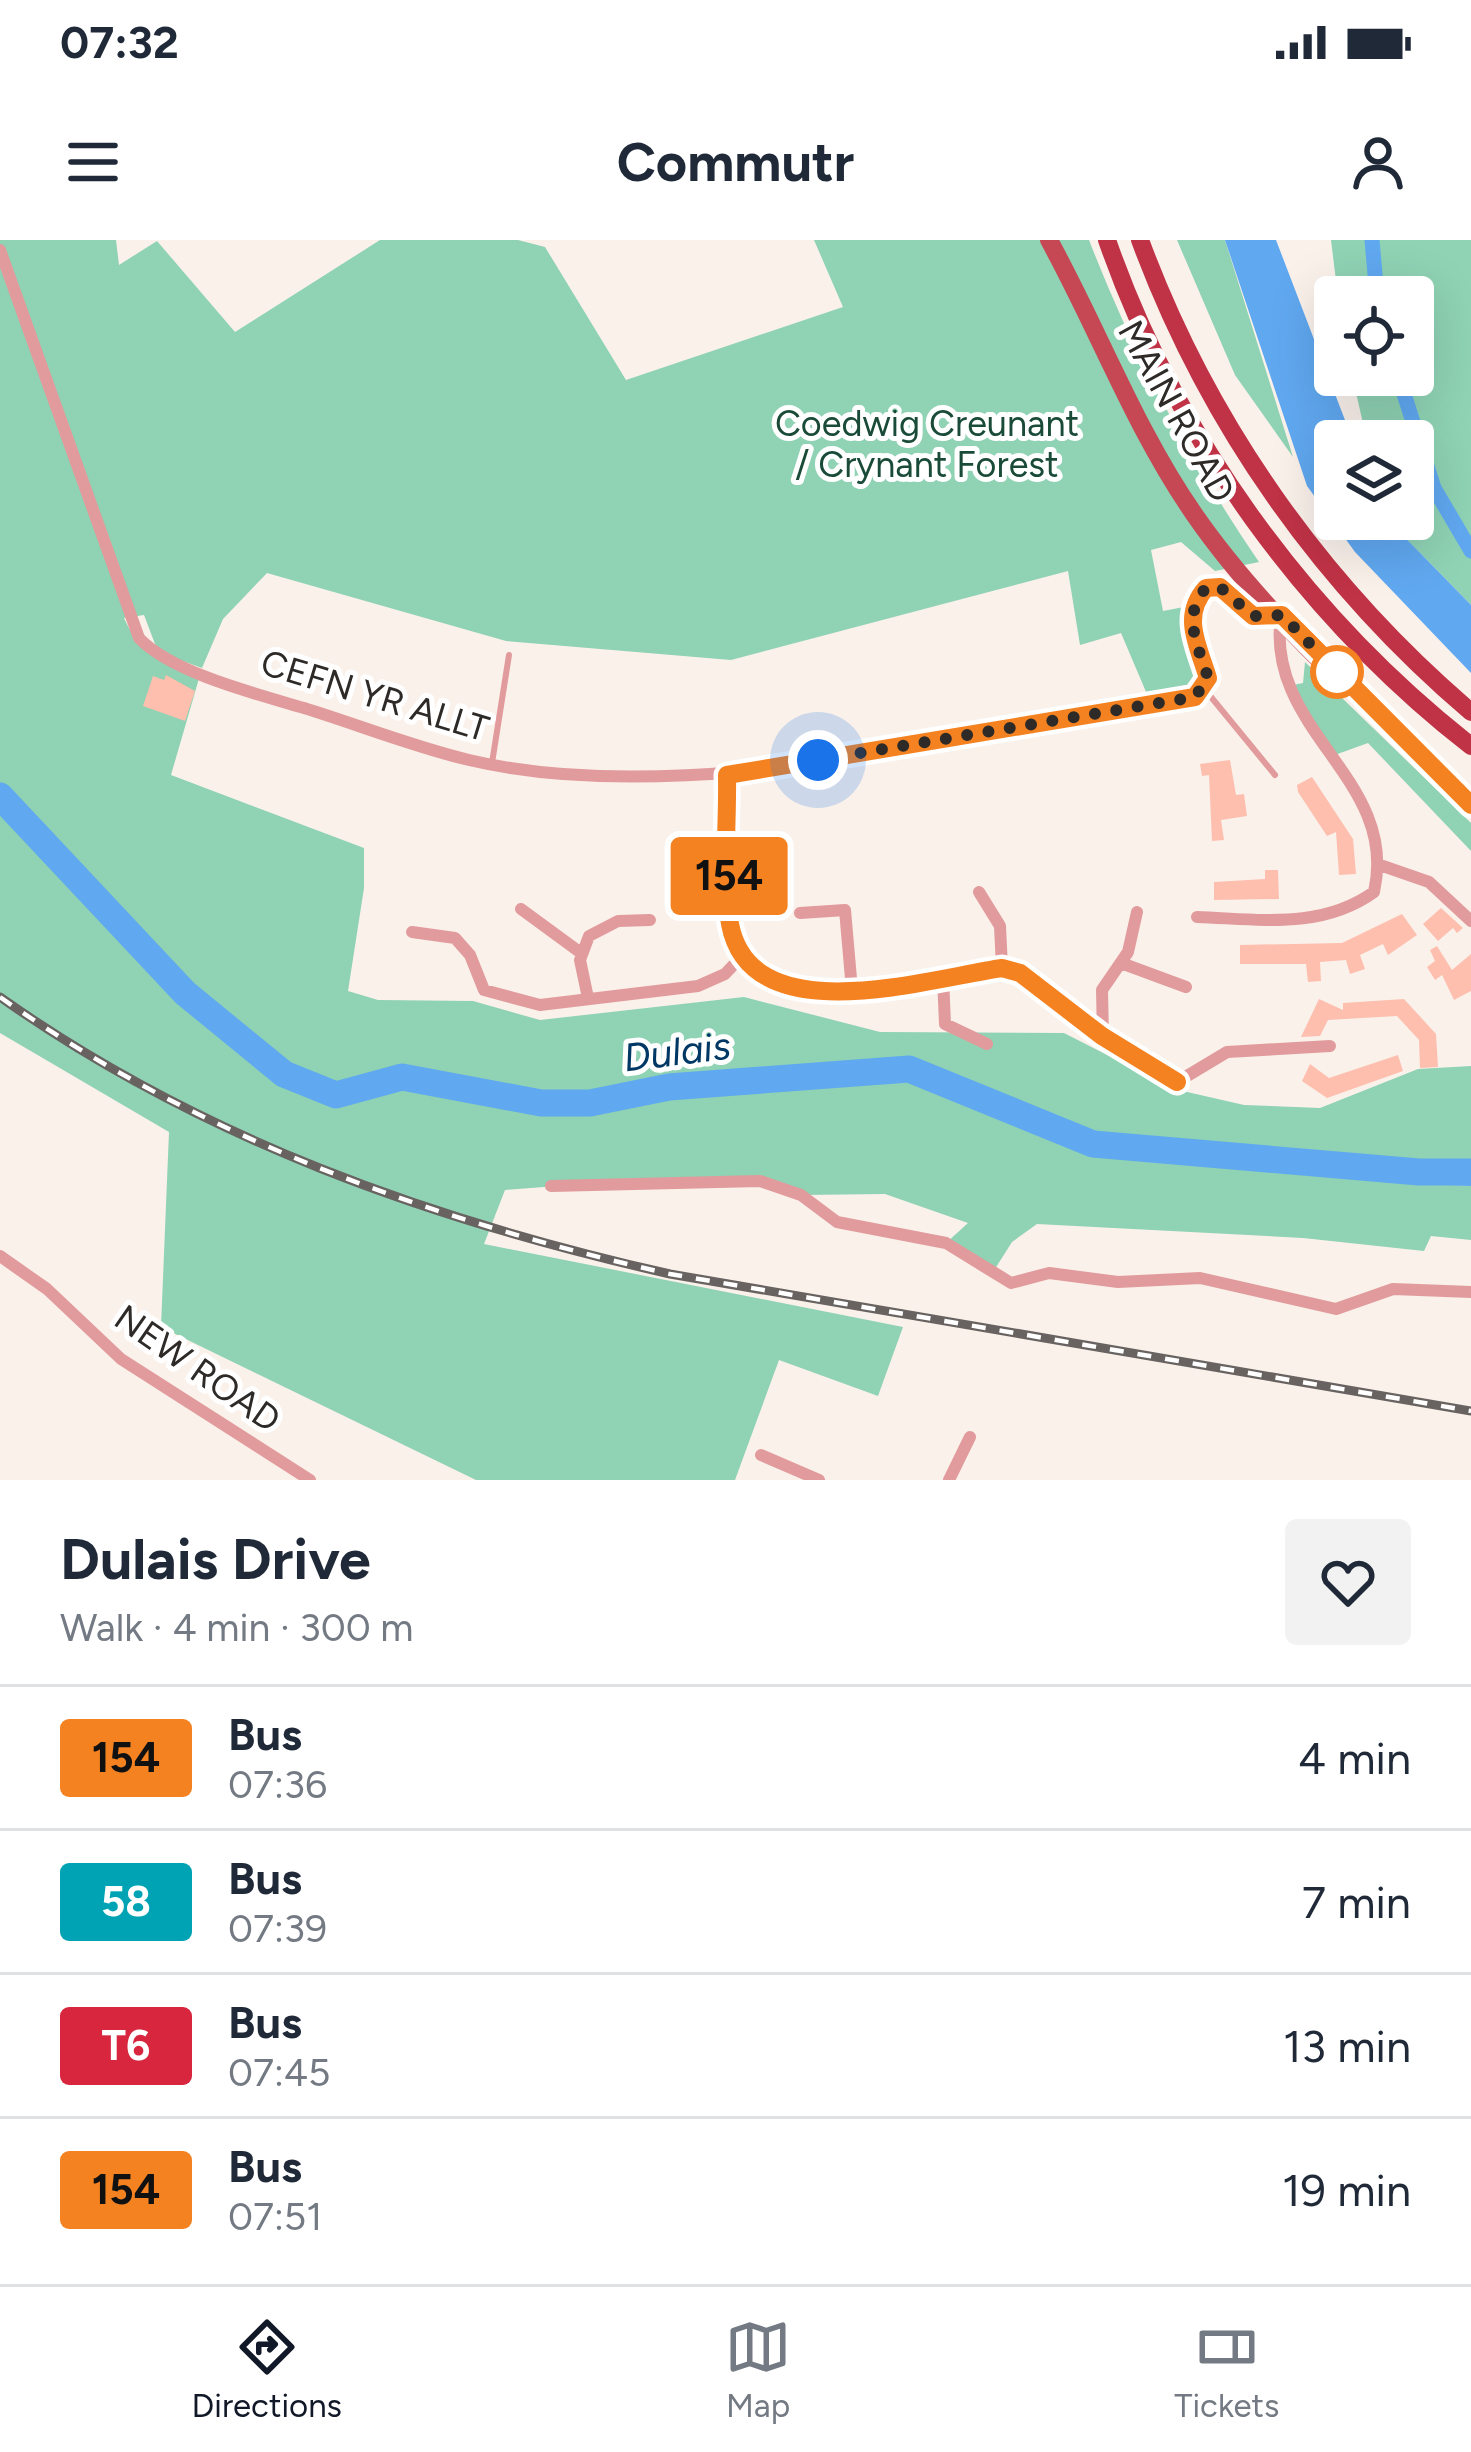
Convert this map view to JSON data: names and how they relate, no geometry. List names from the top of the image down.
{
  "streets": {
    "main road": ["MAIN ROAD"],
    "street": ["CEFN YR ALLT", "NEW ROAD"]
  },
  "water": ["Dulais"],
  "parks": ["Coedwig Creunant / Crynant Forest"],
  "lines": ["bus line 154"],
  "page": {
    "status": "07:32",
    "header": "Commutr",
    "on_map": "154",
    "heading": ["Dulais Drive", "Walk · 4 min · 300 m"],
    "list": [
      {
        "mark": "154",
        "name": "Bus",
        "note": "07:36",
        "value": "4 min"
      },
      {
        "mark": "58",
        "name": "Bus",
        "note": "07:39",
        "value": "7 min"
      },
      {
        "mark": "T6",
        "name": "Bus",
        "note": "07:45",
        "value": "13 min"
      },
      {
        "mark": "154",
        "name": "Bus",
        "note": "07:51",
        "value": "19 min"
      }
    ],
    "tabs": ["Directions", "Map", "Tickets"]
  }
}
